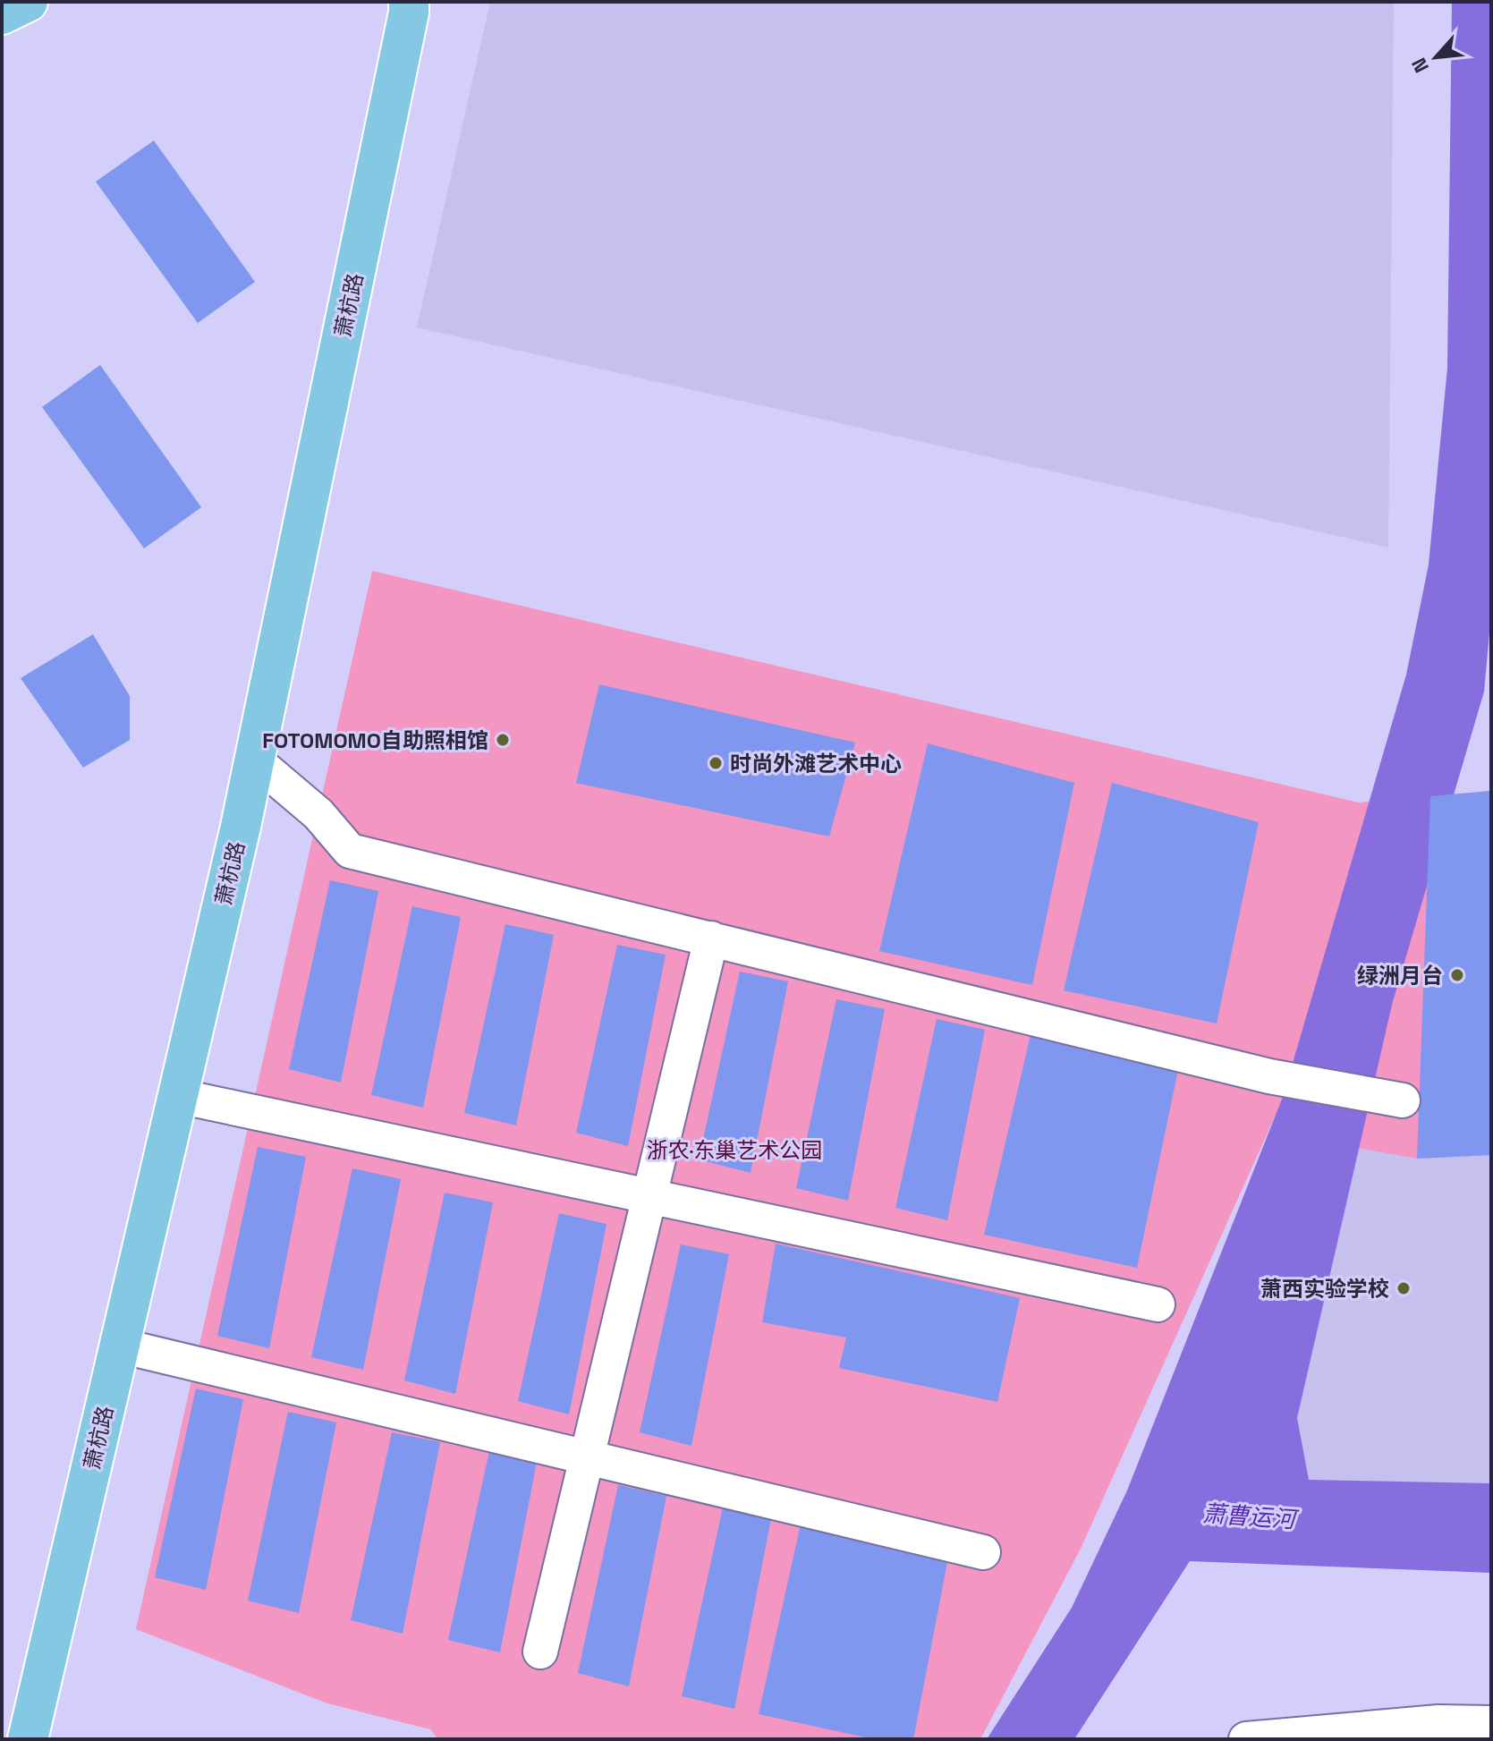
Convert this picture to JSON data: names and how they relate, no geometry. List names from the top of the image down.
{
  "streets": {
    "main road": ["萧杭路"]
  },
  "water": ["萧曹运河"],
  "parks": ["浙农·东巢艺术公园"],
  "places": [
    "FOTOMOMO自助照相馆",
    "时尚外滩艺术中心",
    "绿洲月台",
    "萧西实验学校"
  ],
  "north": "bottom left"
}
